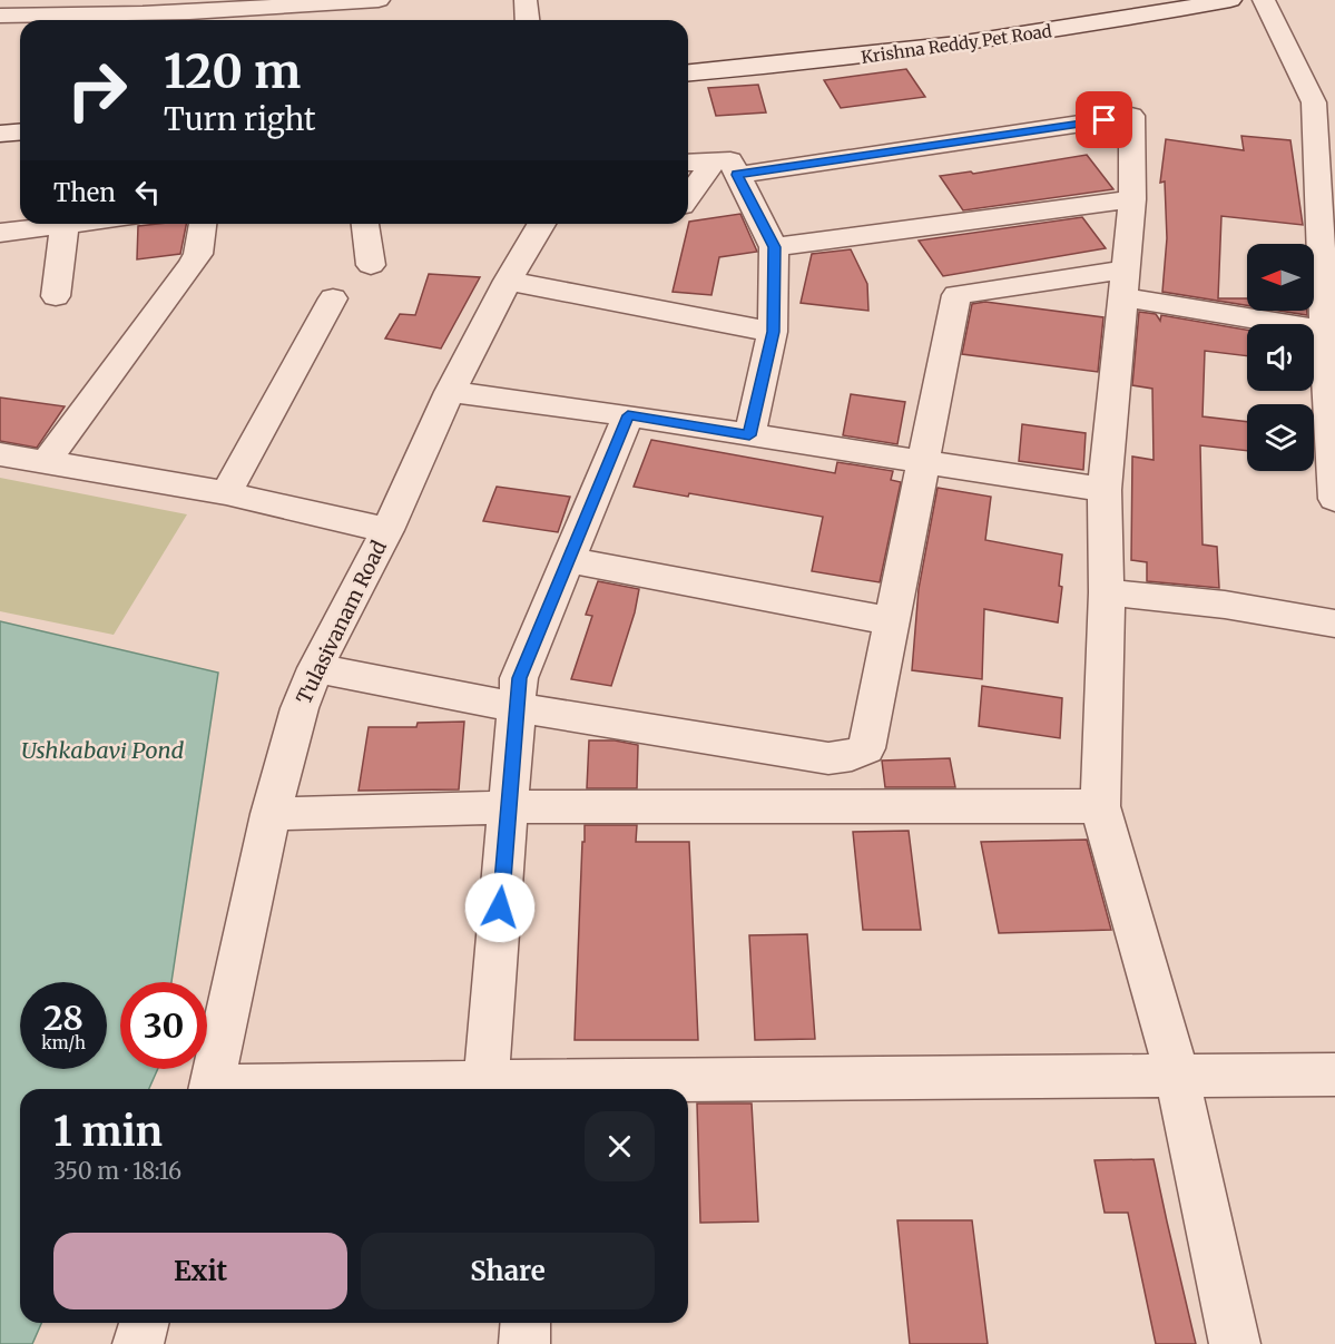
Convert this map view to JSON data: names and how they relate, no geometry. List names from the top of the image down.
{
  "streets": {
    "street": ["Krishna Reddy Pet Road", "Tulasivanam Road"]
  },
  "water": ["Ushkabavi Pond"],
  "north": "left",
  "page": {
    "turn": ["120 m", "Turn right"],
    "then": "Then",
    "speed": "28 km/h",
    "limit": "30",
    "heading": ["1 min", "350 m · 18:16"],
    "buttons": ["Exit", "Share"]
  }
}
